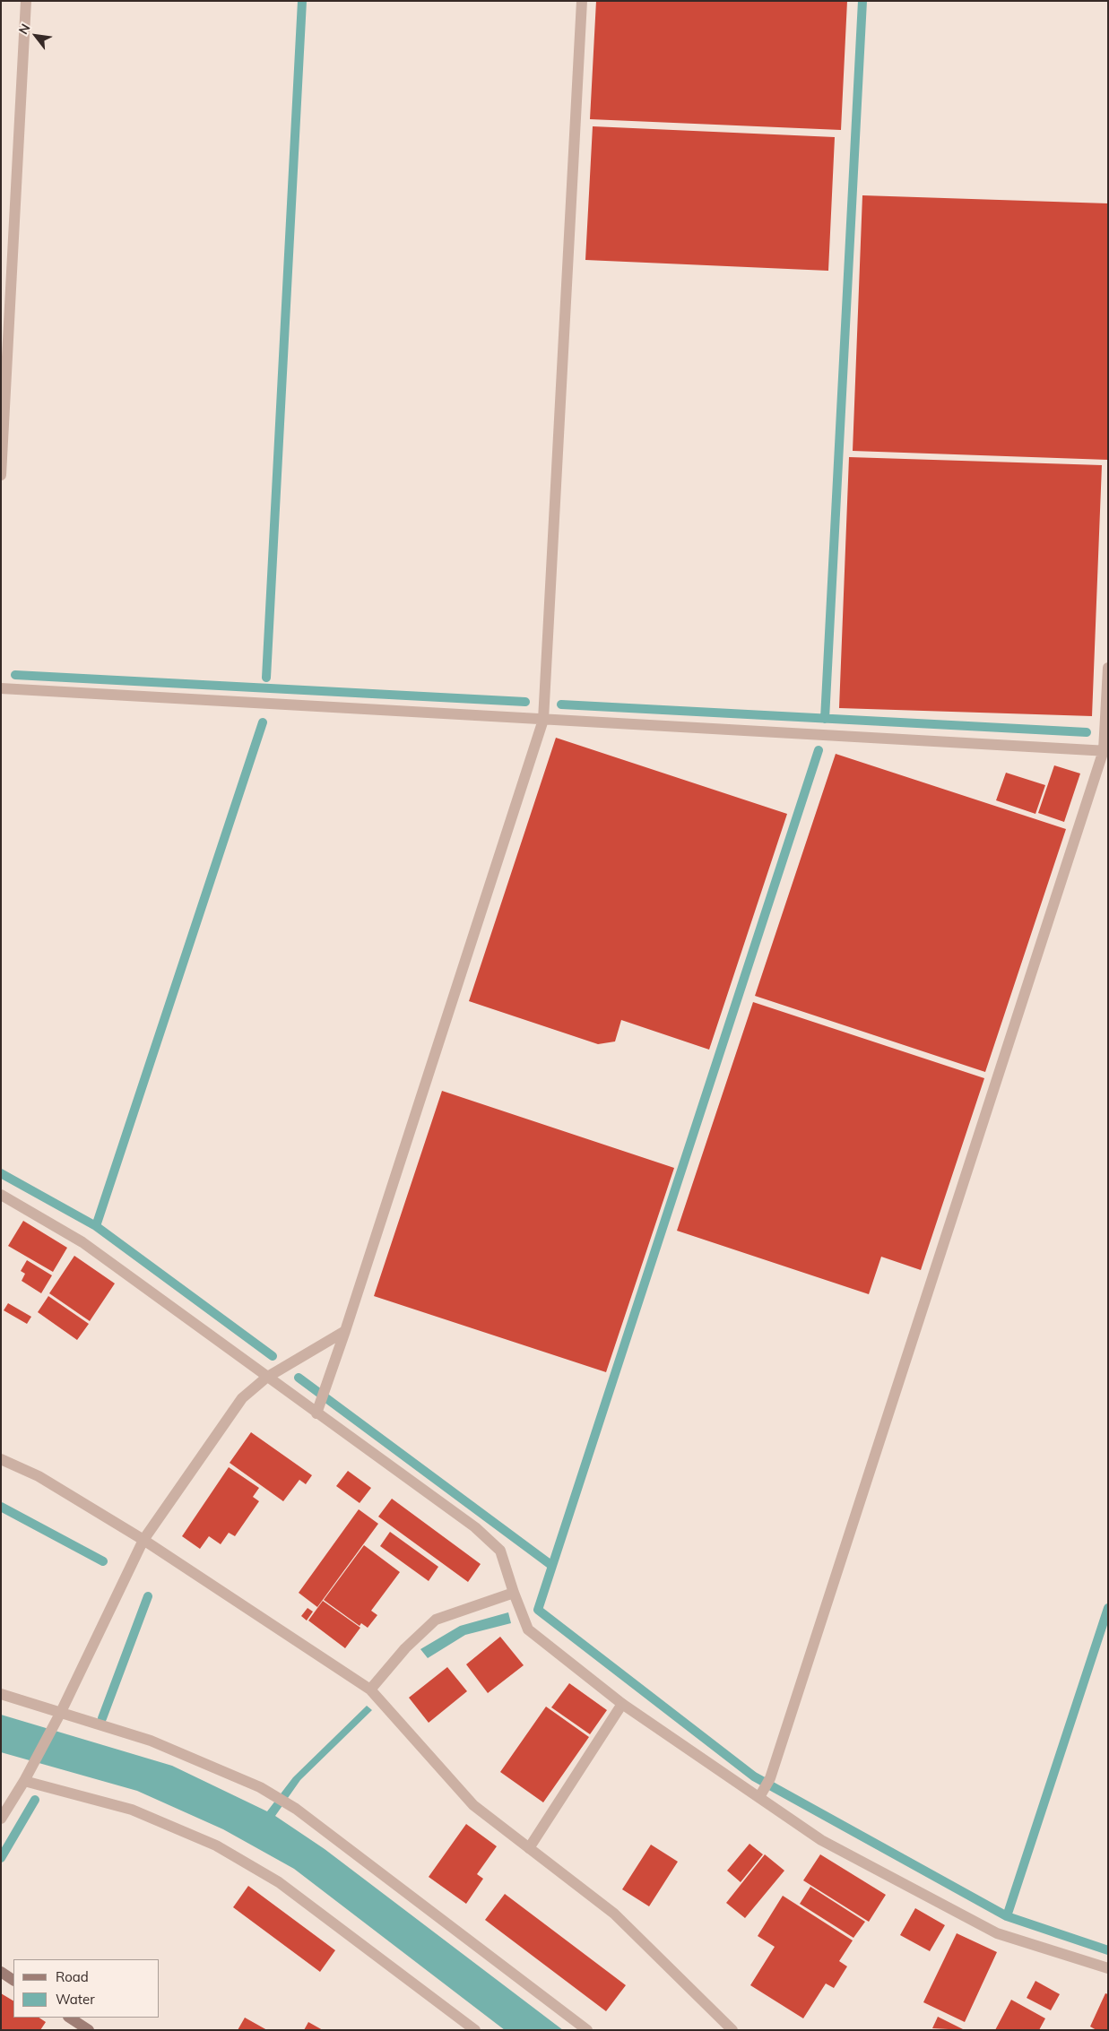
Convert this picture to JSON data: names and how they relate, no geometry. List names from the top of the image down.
{
  "legend": ["Road", "Water"],
  "north": "top left"
}
